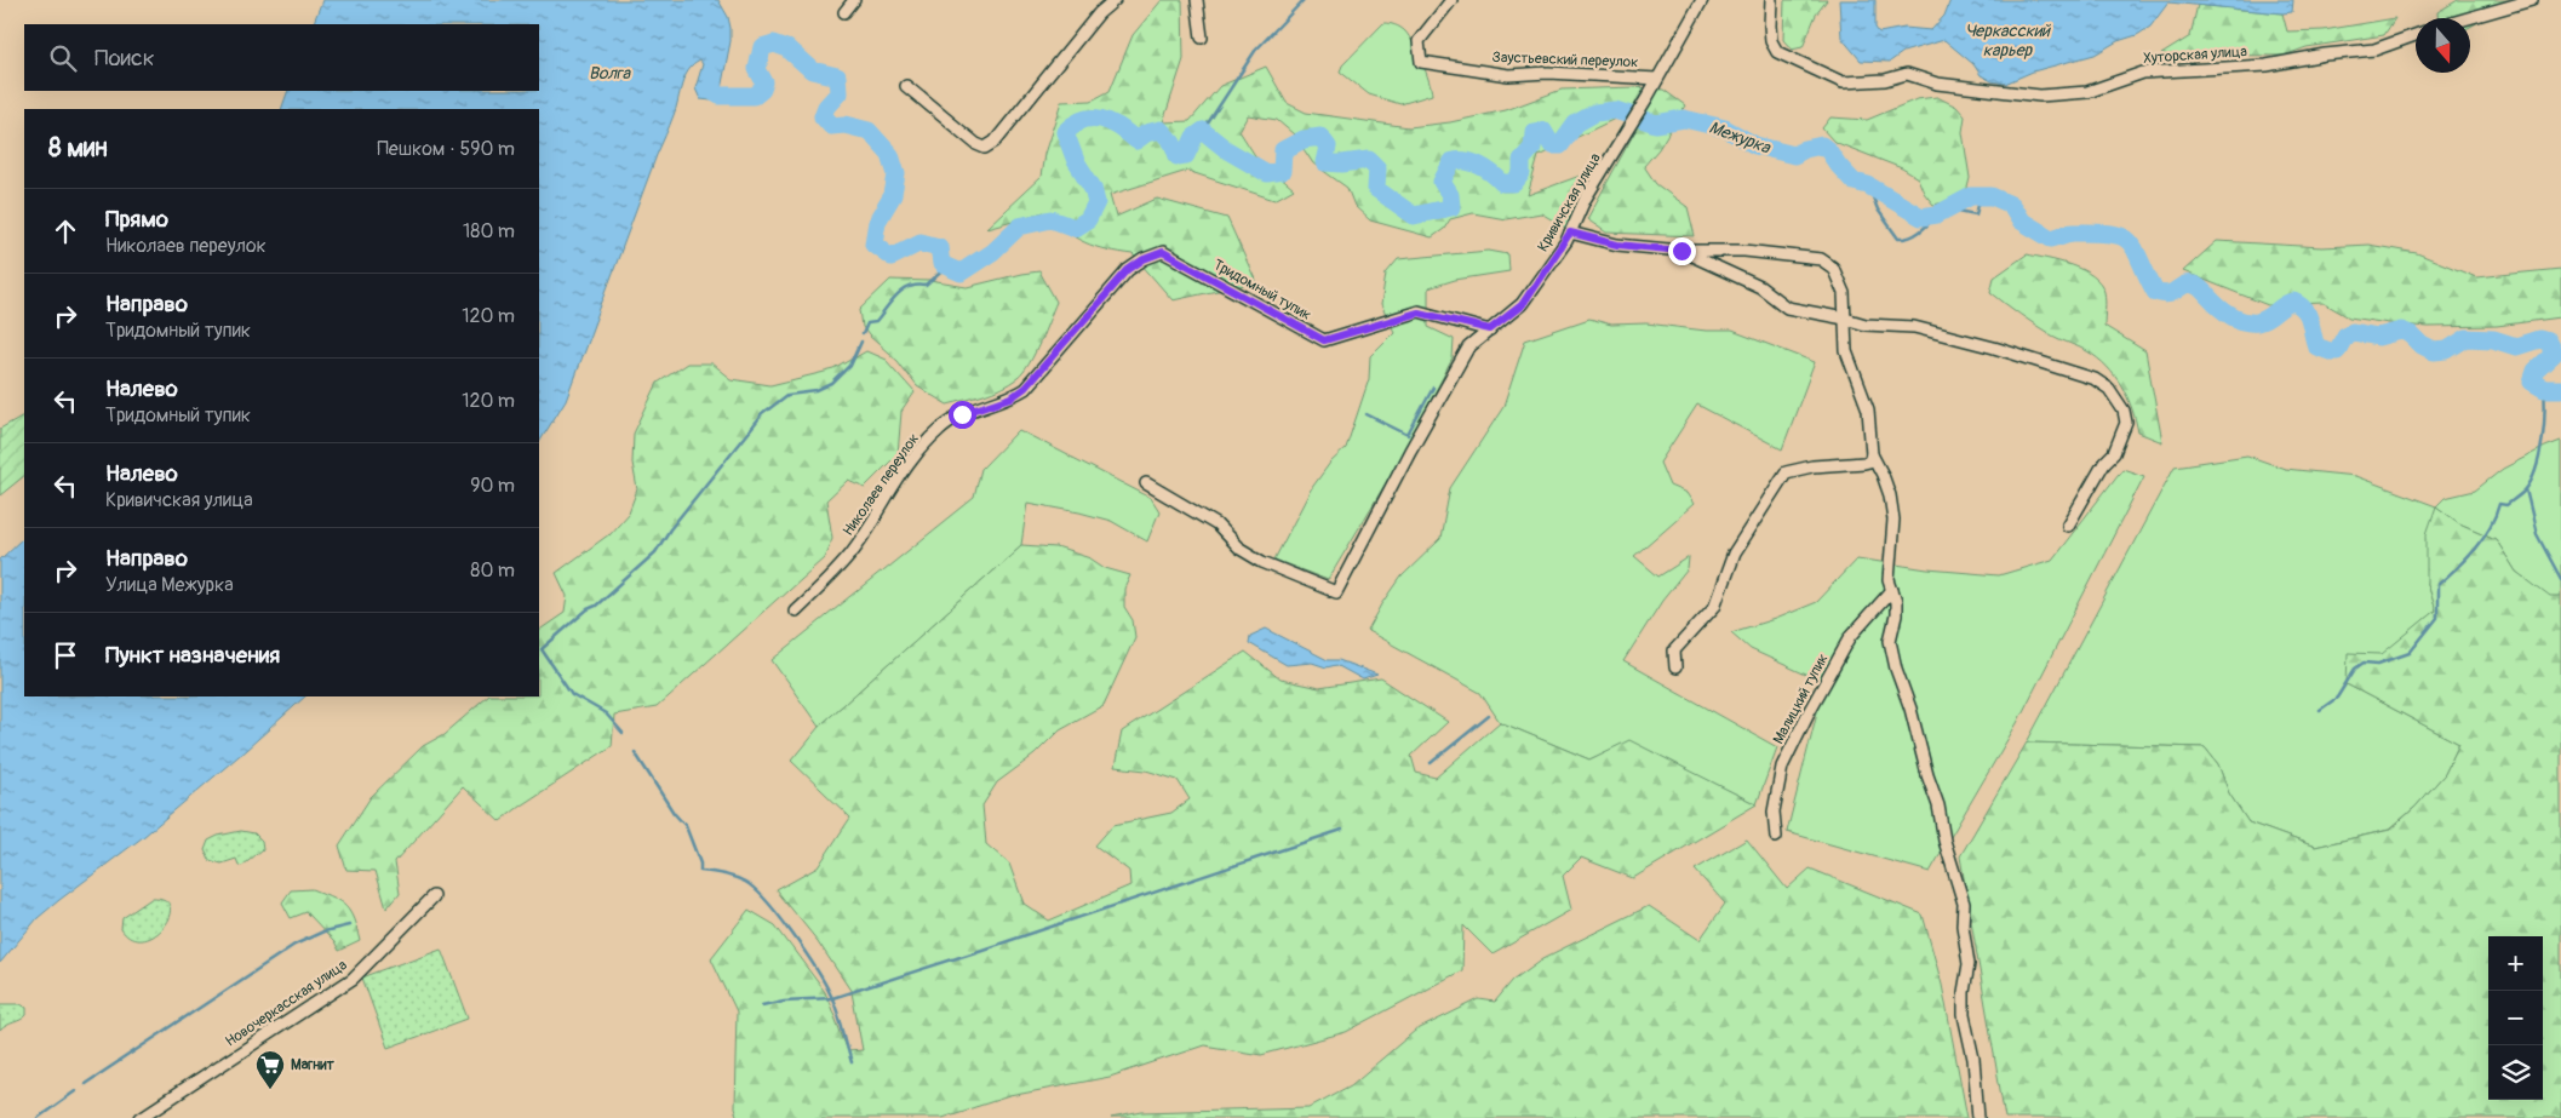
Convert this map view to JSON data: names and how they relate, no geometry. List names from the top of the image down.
{
  "streets": {
    "street": [
      "Хуторская улица",
      "Заустьевский переулок",
      "Кривичская улица",
      "Тридомный тупик",
      "Николаев переулок",
      "Малицкий тупик",
      "Новочеркасская улица"
    ]
  },
  "crossings": [
    ["Заустьевский переулок", "Кривичская улица"],
    ["Кривичская улица", "Тридомный тупик"],
    ["Тридомный тупик", "Николаев переулок"]
  ],
  "water": ["Черкасский карьер", "Волга", "Межурка"],
  "places": {
    "supermarket": ["Магнит"]
  },
  "north": "bottom",
  "page": {
    "search": "Поиск",
    "heading": ["8 мин", "Пешком · 590 m"],
    "list": [
      ["Прямо", "Николаев переулок", "180 m"],
      ["Направо", "Тридомный тупик", "120 m"],
      ["Налево", "Тридомный тупик", "120 m"],
      ["Налево", "Кривичская улица", "90 m"],
      ["Направо", "Улица Межурка", "80 m"],
      "Пункт назначения"
    ],
    "map_buttons": ["+", "−"]
  }
}
